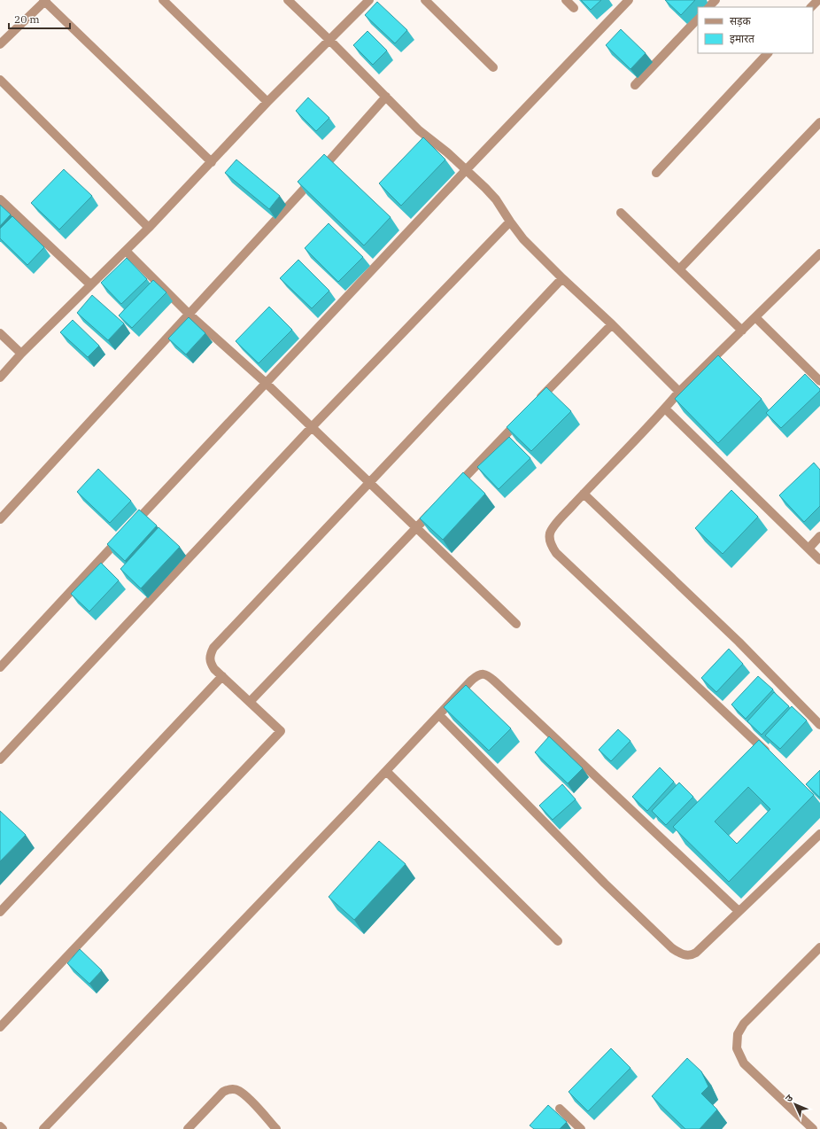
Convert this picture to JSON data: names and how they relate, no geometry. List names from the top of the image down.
{
  "legend": ["सड़क", "इमारत"],
  "scale_bar": "20 m",
  "north": "top left"
}
